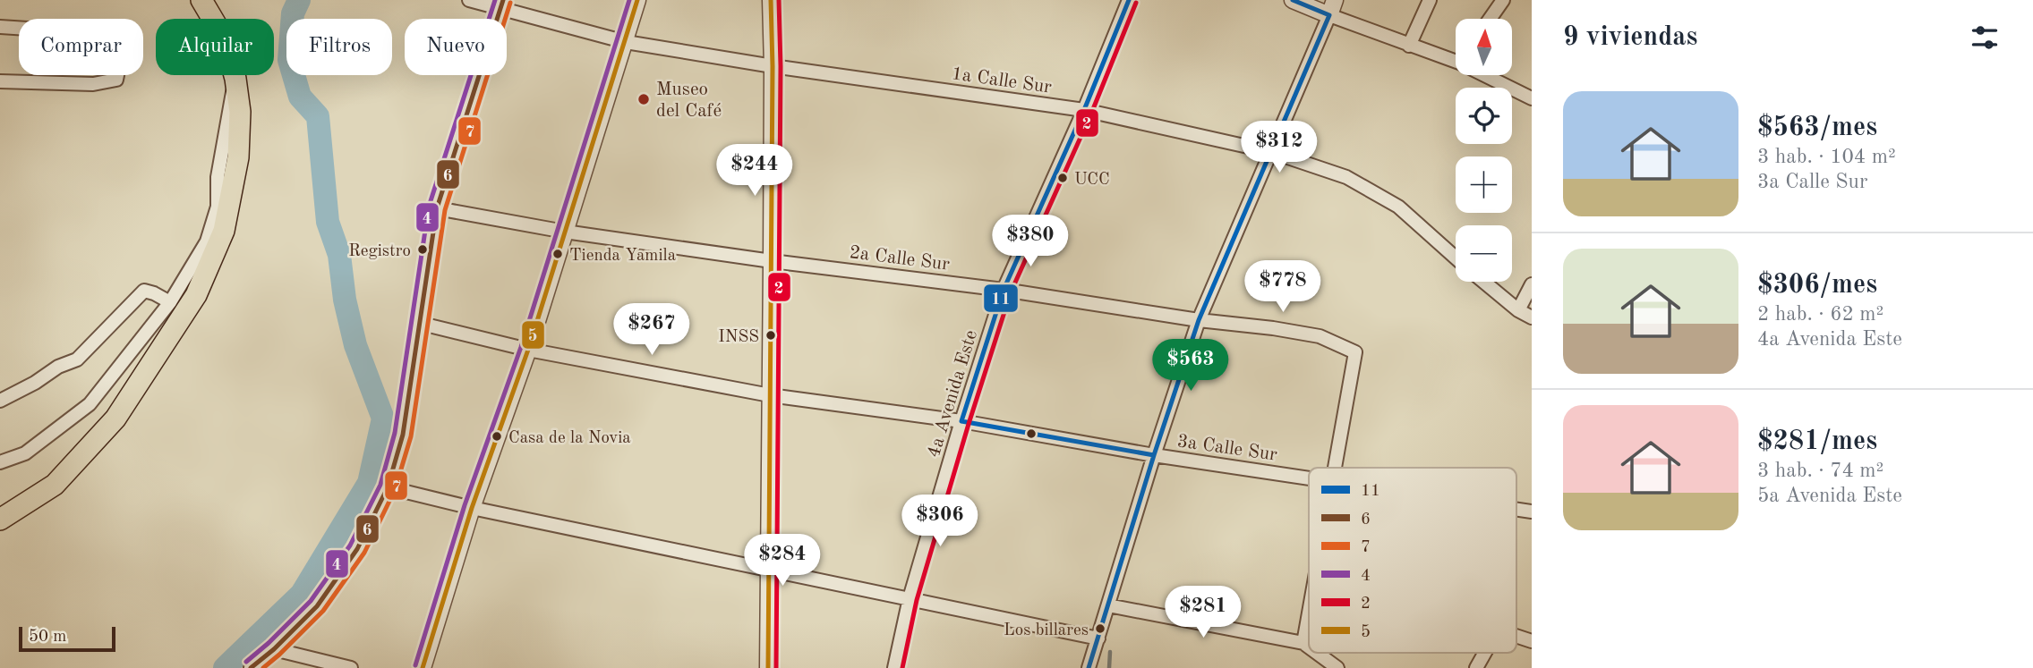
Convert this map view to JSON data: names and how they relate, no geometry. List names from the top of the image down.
{
  "streets": {
    "street": [
      "1a Calle Sur",
      "2a Calle Sur",
      "4a Avenida Este",
      "3a Calle Sur"
    ]
  },
  "crossings": [
    ["1a Calle Sur", "4a Avenida Este"],
    ["2a Calle Sur", "4a Avenida Este"],
    ["4a Avenida Este", "3a Calle Sur"]
  ],
  "places": [
    "Museo del Café",
    "UCC",
    "Registro",
    "Tienda Yamila",
    "INSS",
    "Casa de la Novia",
    "Los billares"
  ],
  "lines": [
    "transit line 11",
    "transit line 6",
    "transit line 4",
    "transit line 2",
    "transit line 5",
    "transit line 7"
  ],
  "legend": [
    "11",
    "6",
    "7",
    "4",
    "2",
    "5"
  ],
  "scale_bar": "50 m",
  "north": "top",
  "page": {
    "heading": "9 viviendas",
    "map_buttons": ["+", "−"],
    "chip": [
      "Comprar",
      "Alquilar",
      "Filtros",
      "Nuevo"
    ],
    "list": [
      {
        "name": "$563/mes",
        "note": "3 hab. · 104 m² · 3a Calle Sur"
      },
      {
        "name": "$306/mes",
        "note": "2 hab. · 62 m² · 4a Avenida Este"
      },
      {
        "name": "$281/mes",
        "note": "3 hab. · 74 m² · 5a Avenida Este"
      }
    ],
    "price": [
      "$312",
      "$244",
      "$380",
      "$778",
      "$267",
      "$563",
      "$306",
      "$284",
      "$281"
    ],
    "scale": "50 m"
  }
}
